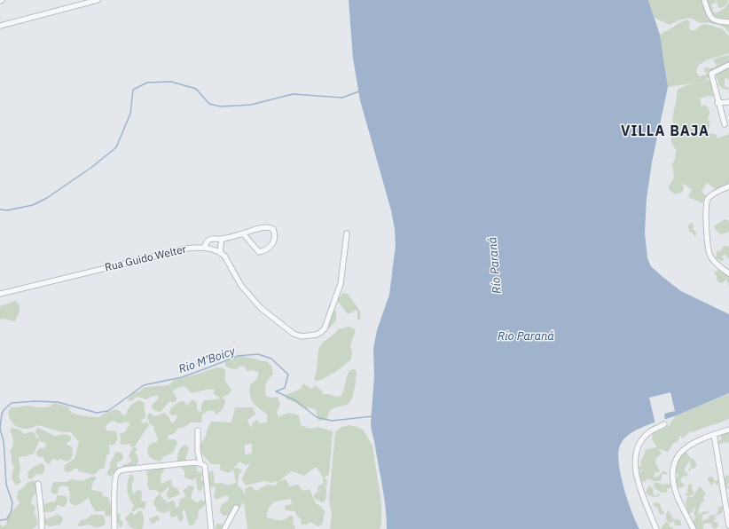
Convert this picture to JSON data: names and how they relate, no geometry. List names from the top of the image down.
{
  "streets": {
    "street": ["Rua Guido Welter"]
  },
  "districts": ["VILLA BAJA"],
  "water": ["Río Paraná", "Rio Paraná", "Rio M'Boicy"]
}
